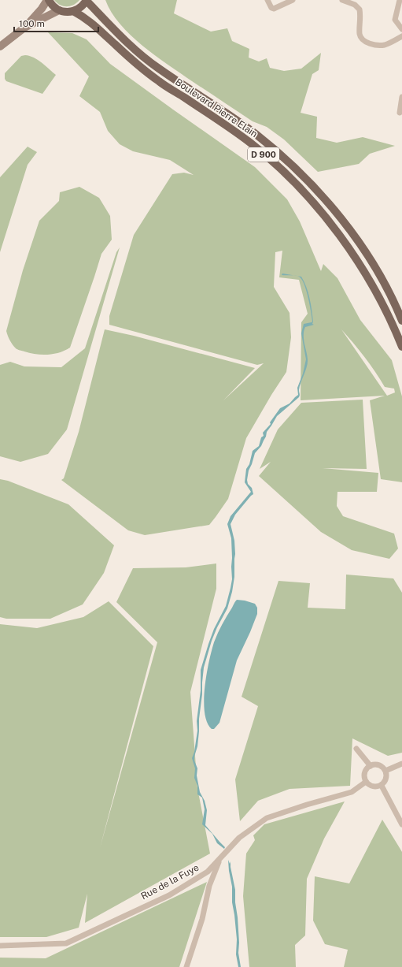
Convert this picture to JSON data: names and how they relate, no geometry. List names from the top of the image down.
{
  "streets": {
    "main road": ["Boulevard Pierre Elain", "D 900"],
    "street": ["Rue de la Fuye"]
  },
  "scale_bar": "100 m"
}
